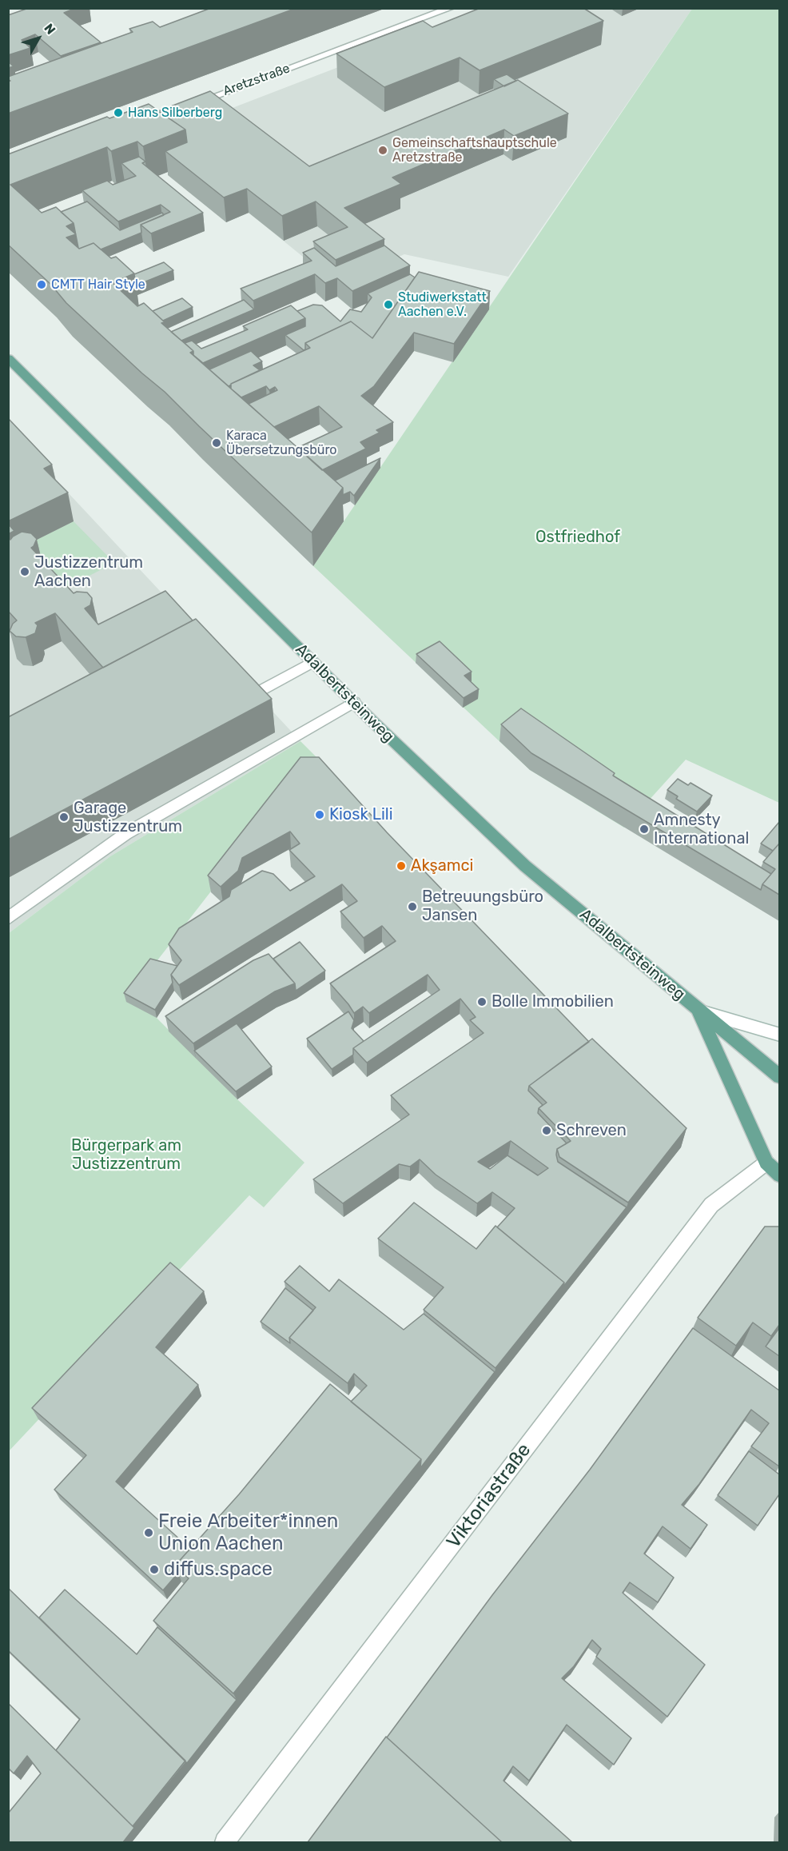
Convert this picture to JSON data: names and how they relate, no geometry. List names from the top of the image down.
{
  "streets": {
    "main road": ["Adalbertsteinweg"],
    "street": ["Aretzstraße", "Viktoriastraße"]
  },
  "crossings": [
    ["Adalbertsteinweg", "Viktoriastraße"]
  ],
  "parks": ["Ostfriedhof", "Bürgerpark am Justizzentrum"],
  "places": [
    "Hans Silberberg",
    "Gemeinschaftshauptschule Aretzstraße",
    "CMTT Hair Style",
    "Studiwerkstatt Aachen e.V.",
    "Karaca Übersetzungsbüro",
    "Justizzentrum Aachen",
    "Kiosk Lili",
    "Garage Justizzentrum",
    "Amnesty International",
    "Akşamci",
    "Betreuungsbüro Jansen",
    "Bolle Immobilien",
    "Schreven",
    "Freie Arbeiter*innen Union Aachen",
    "diffus.space"
  ],
  "north": "top right"
}
